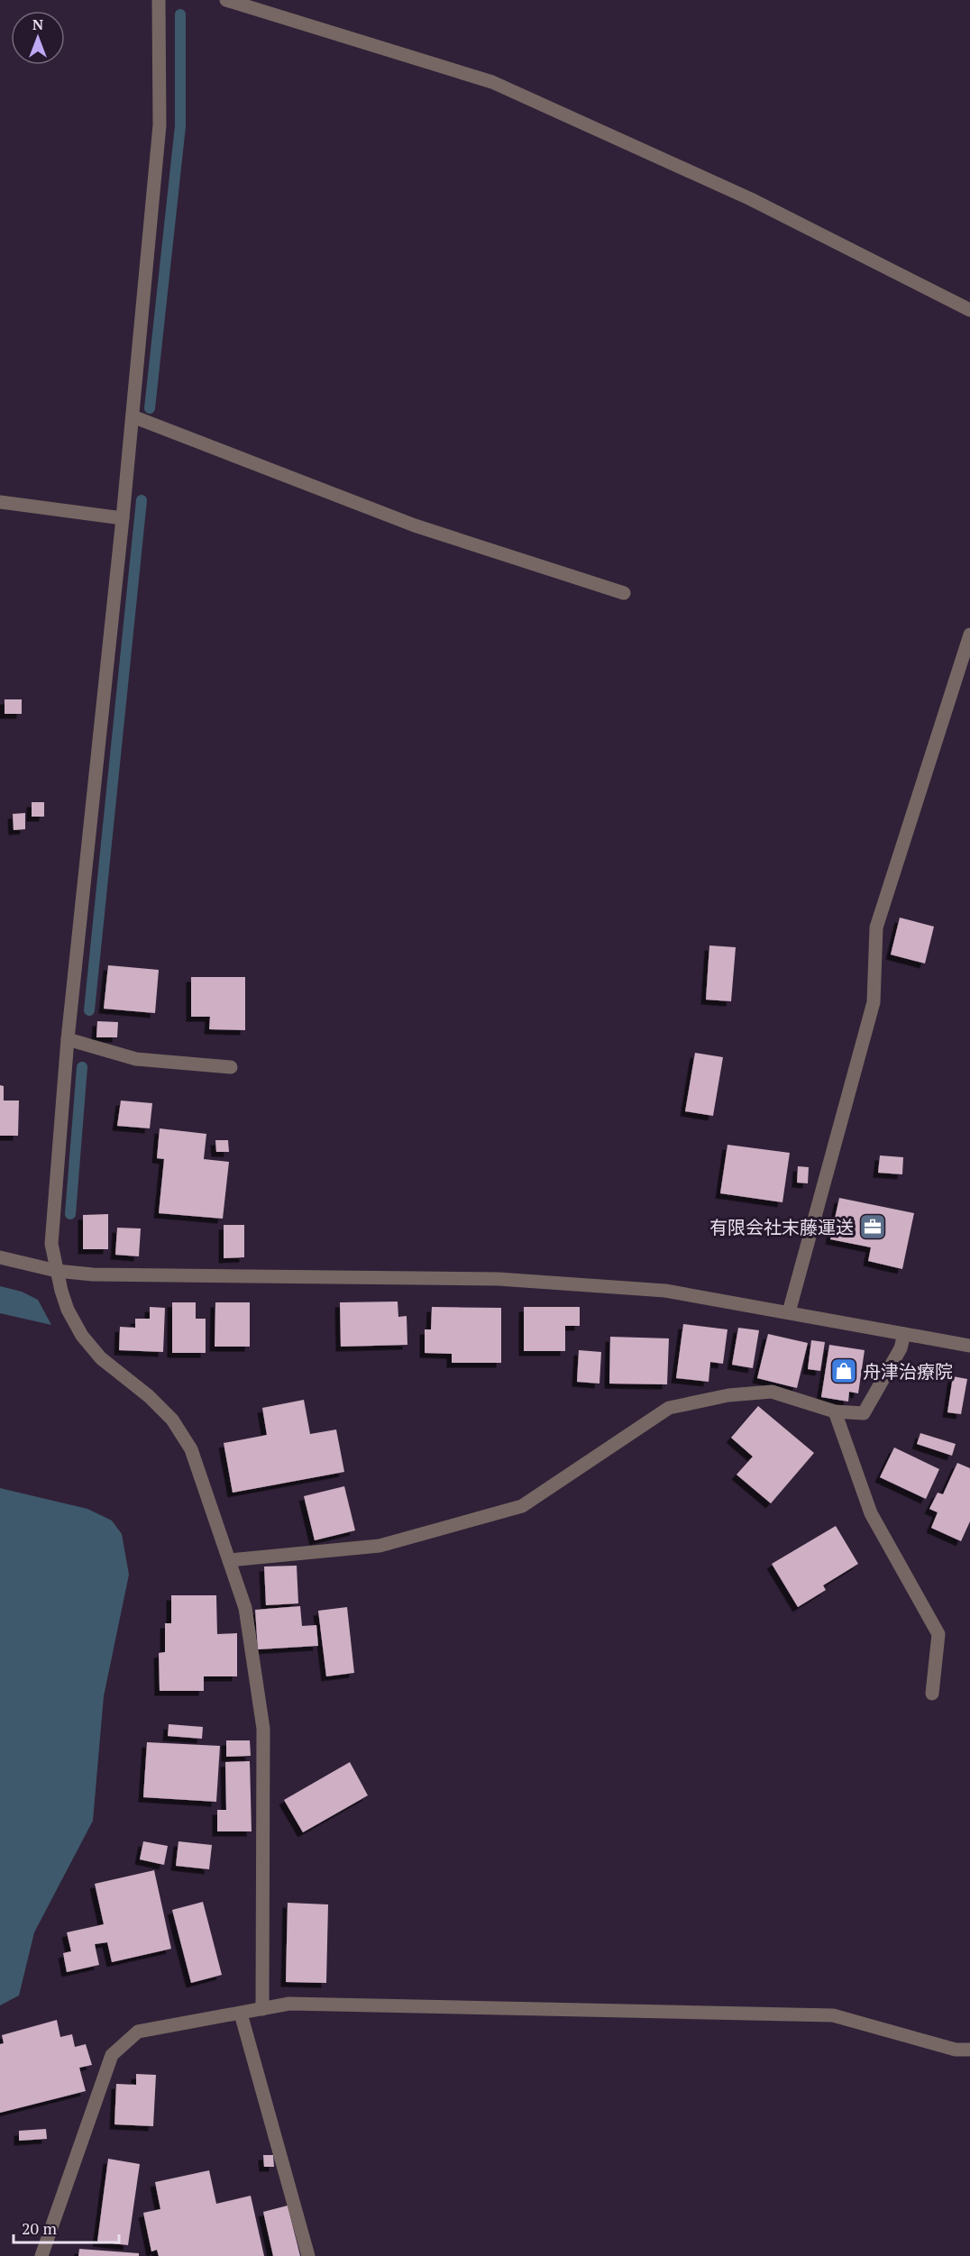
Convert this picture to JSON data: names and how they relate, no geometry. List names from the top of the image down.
{
  "places": {
    "office": ["有限会社末藤運送"],
    "shop": ["舟津治療院"]
  },
  "scale_bar": "20 m",
  "north": "top"
}
